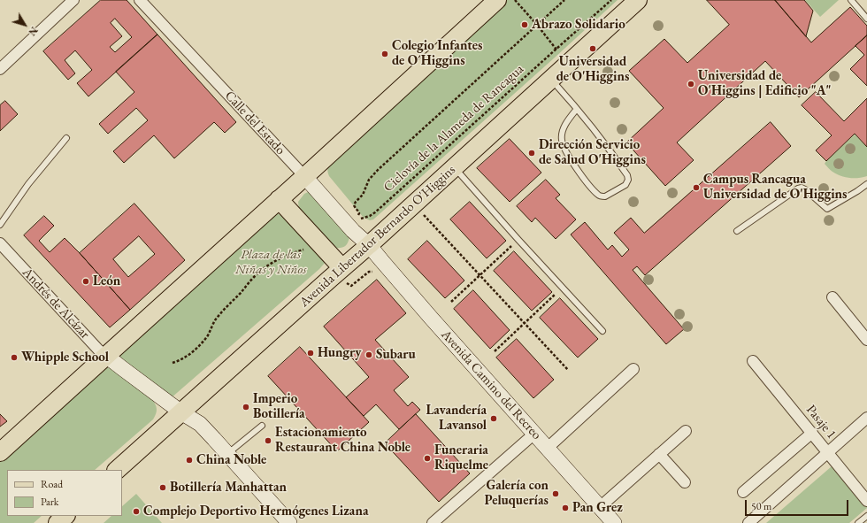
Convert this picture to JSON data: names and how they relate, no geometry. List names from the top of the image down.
{
  "streets": {
    "main road": ["Avenida Libertador Bernardo O'Higgins"],
    "street": [
      "Calle del Estado",
      "Andrés de Alcázar",
      "Avenida Camino del Recreo",
      "Pasaje 1"
    ],
    "path": ["Ciclovía de la Alameda de Rancagua"]
  },
  "crossings": [
    ["Calle del Estado", "Ciclovía de la Alameda de Rancagua"],
    ["Calle del Estado", "Avenida Libertador Bernardo O'Higgins"],
    ["Calle del Estado", "Avenida Camino del Recreo"],
    ["Avenida Libertador Bernardo O'Higgins", "Andrés de Alcázar"],
    ["Avenida Libertador Bernardo O'Higgins", "Avenida Camino del Recreo"]
  ],
  "parks": ["Plaza de las Niñas y Niños"],
  "places": [
    "Abrazo Solidario",
    "Universidad de O'Higgins",
    "Colegio Infantes de O´Higgins",
    "Universidad de O'Higgins | Edificio \"A\"",
    "Dirección Servicio de Salud O'Higgins",
    "Campus Rancagua Universidad de O'Higgins",
    "León",
    "Hungry",
    "Subaru",
    "Whipple School",
    "Imperio Botillería",
    "Lavandería Lavansol",
    "Estacionamiento Restaurant China Noble",
    "Funeraria Riquelme",
    "China Noble",
    "Botillería Manhattan",
    "Galería con Peluquerías",
    "Pan Grez",
    "Complejo Deportivo Hermógenes Lizana"
  ],
  "legend": ["Road", "Park"],
  "scale_bar": "50 m",
  "north": "bottom right"
}
